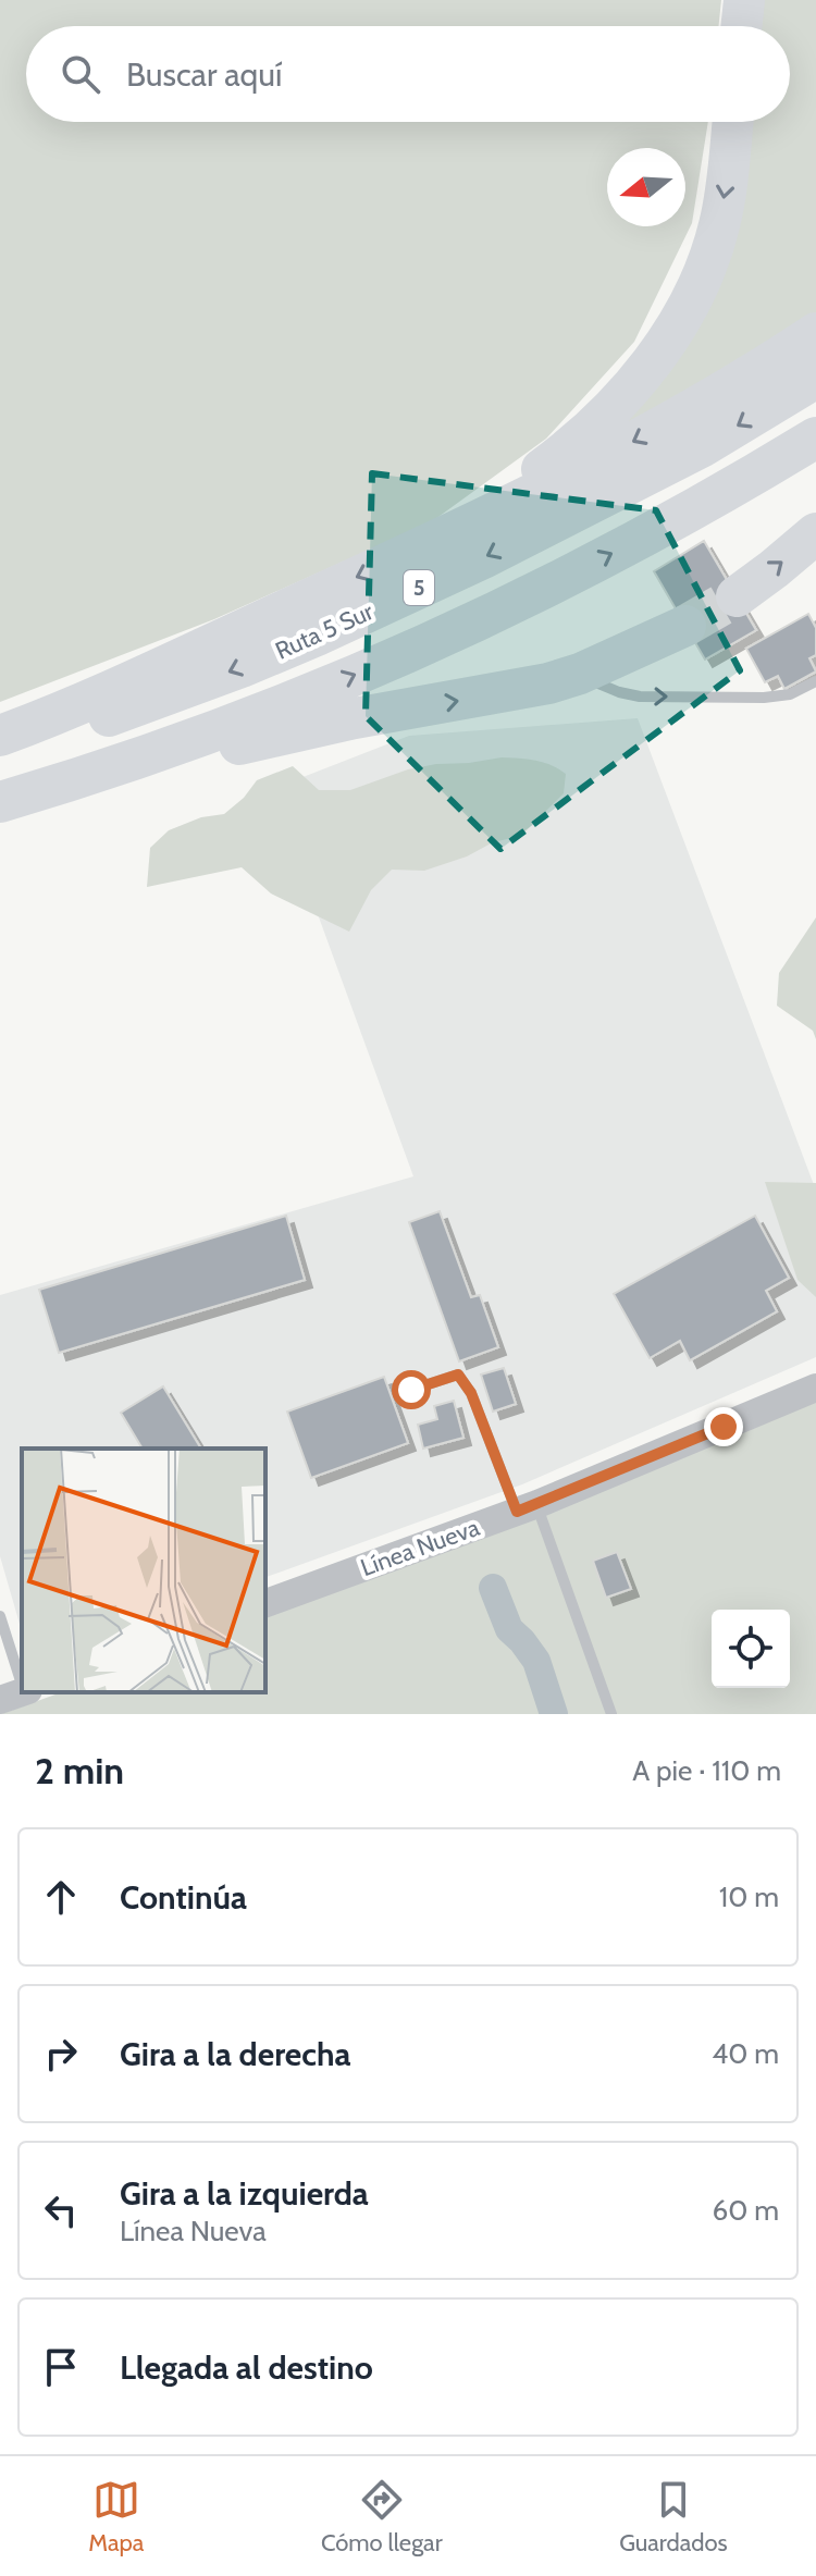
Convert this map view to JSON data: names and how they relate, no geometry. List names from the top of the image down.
{
  "streets": {
    "highway": ["5", "Ruta 5 Sur"],
    "street": ["Línea Nueva"]
  },
  "north": "left",
  "page": {
    "search": "Buscar aquí",
    "heading": ["2 min", "A pie · 110 m"],
    "list": [
      ["Continúa", "10 m"],
      ["Gira a la derecha", "40 m"],
      ["Gira a la izquierda", "Línea Nueva", "60 m"],
      "Llegada al destino"
    ],
    "nav": ["Mapa", "Cómo llegar", "Guardados"]
  }
}
